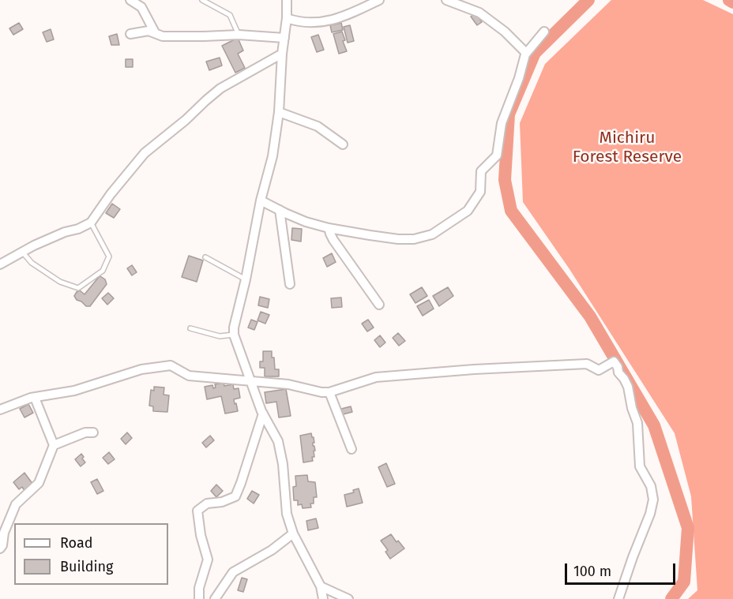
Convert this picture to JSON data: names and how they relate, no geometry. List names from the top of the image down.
{
  "parks": ["Michiru Forest Reserve"],
  "legend": ["Road", "Building"],
  "scale_bar": "100 m"
}
